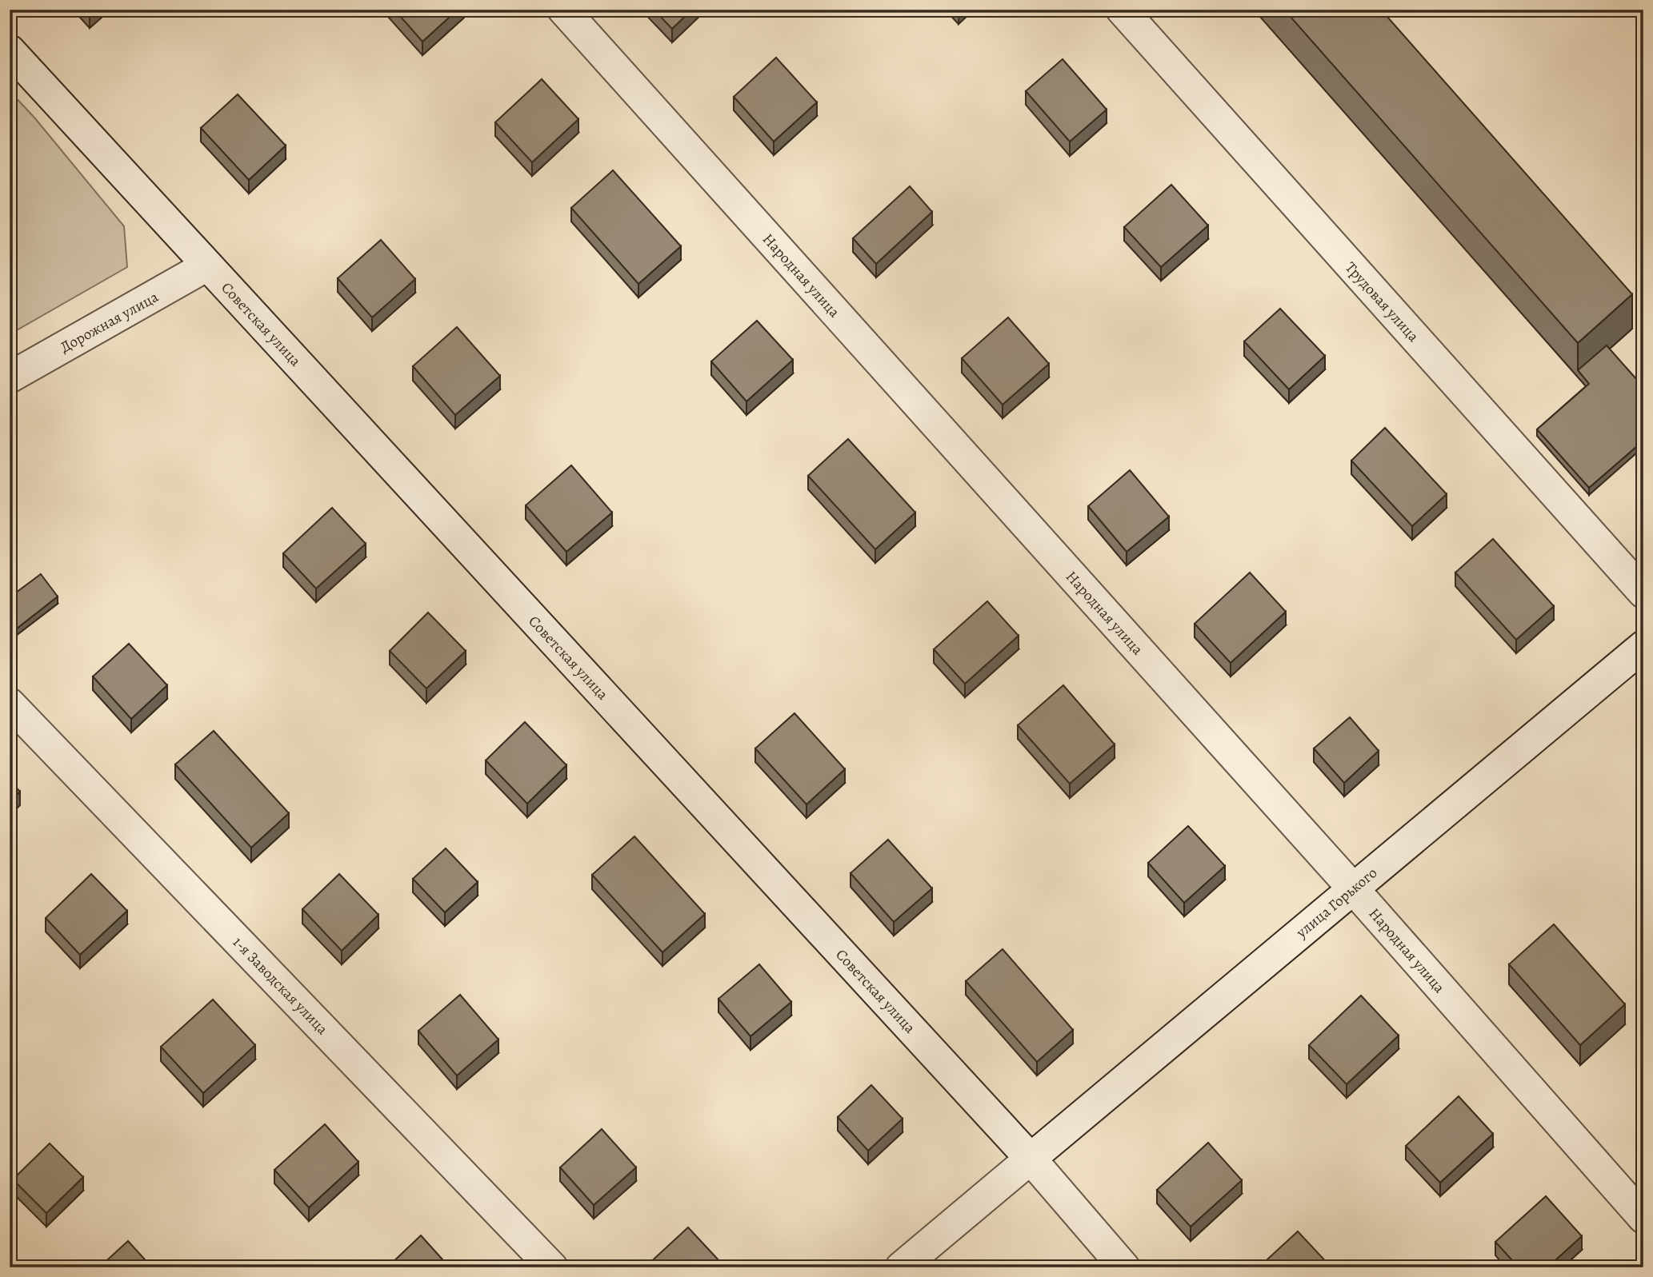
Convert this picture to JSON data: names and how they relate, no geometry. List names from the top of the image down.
{
  "streets": {
    "street": [
      "Народная улица",
      "Трудовая улица",
      "Дорожная улица",
      "Советская улица",
      "улица Горького",
      "1-я Заводская улица"
    ]
  },
  "crossings": [
    ["Народная улица", "улица Горького"],
    ["Дорожная улица", "Советская улица"],
    ["Советская улица", "улица Горького"]
  ]
}
